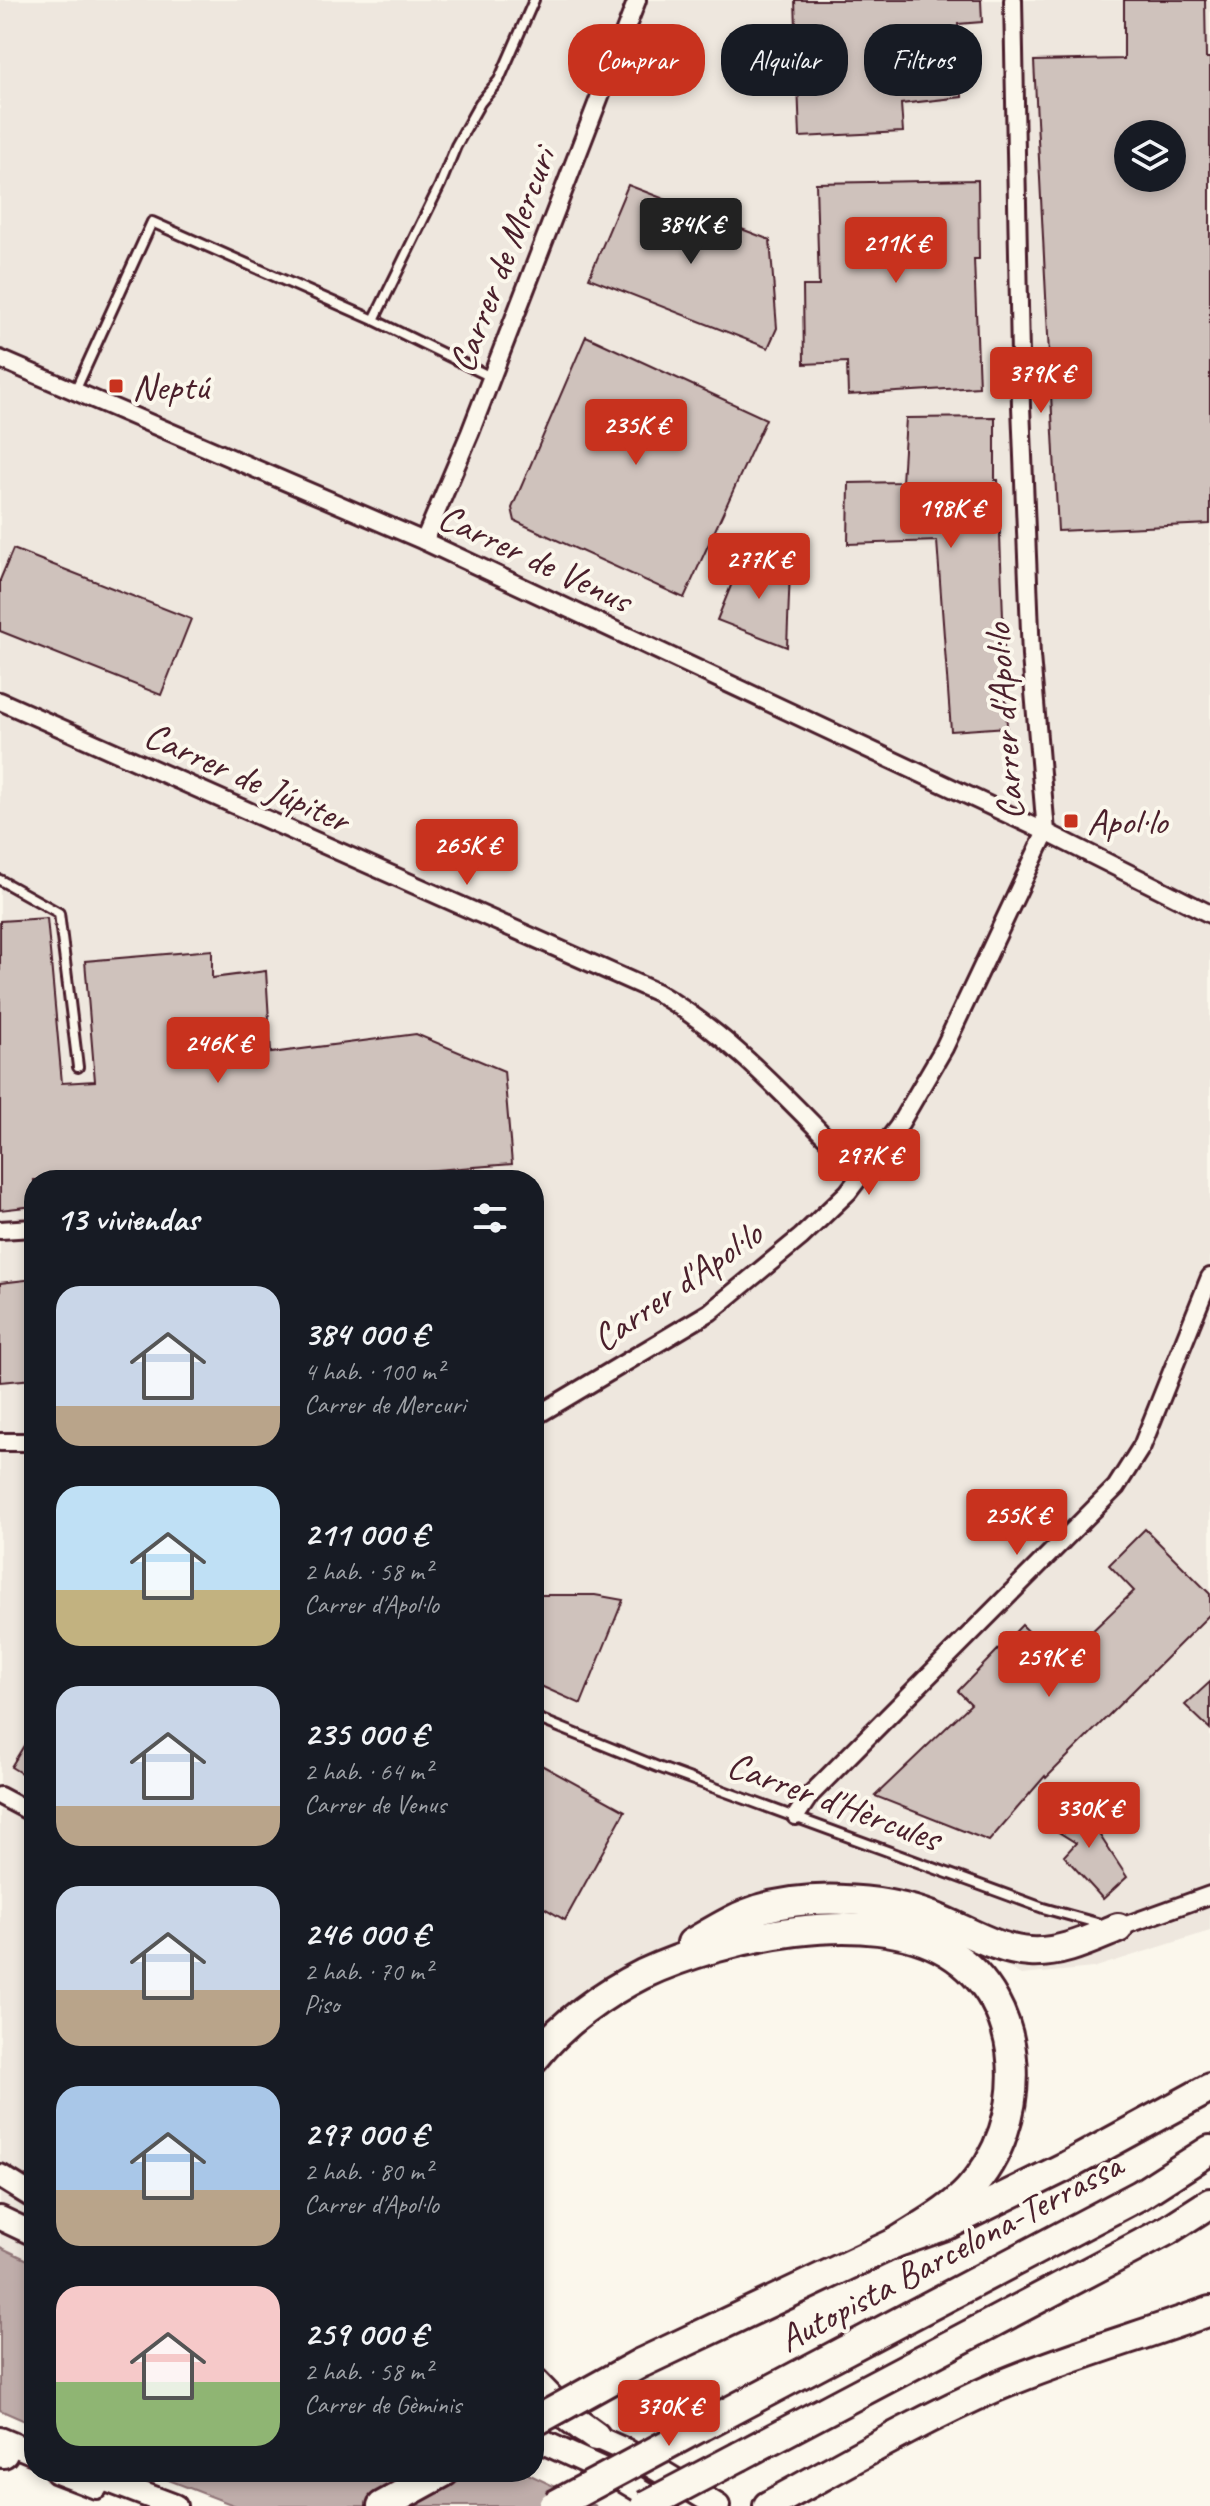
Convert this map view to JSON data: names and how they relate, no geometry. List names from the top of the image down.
{
  "streets": {
    "highway": ["Autopista Barcelona-Terrassa"],
    "street": [
      "Carrer de Mercuri",
      "Carrer de Venus",
      "Carrer d'Apol·lo",
      "Carrer de Júpiter"
    ],
    "lane": ["Carrer d'Hèrcules"]
  },
  "crossings": [
    ["Carrer de Mercuri", "Carrer de Venus"],
    ["Carrer de Venus", "Carrer d'Apol·lo"],
    ["Carrer d'Apol·lo", "Carrer de Júpiter"]
  ],
  "places": {
    "transit": ["Neptú", "Apol·lo"]
  },
  "page": {
    "chip": ["Comprar", "Alquilar", "Filtros"],
    "price": [
      "384K €",
      "211K €",
      "379K €",
      "235K €",
      "198K €",
      "277K €",
      "265K €",
      "246K €",
      "297K €",
      "255K €",
      "259K €",
      "330K €",
      "370K €"
    ],
    "heading": "13 viviendas",
    "list": [
      {
        "name": "384 000 €",
        "note": "4 hab. · 100 m² · Carrer de Mercuri"
      },
      {
        "name": "211 000 €",
        "note": "2 hab. · 58 m² · Carrer d'Apol·lo"
      },
      {
        "name": "235 000 €",
        "note": "2 hab. · 64 m² · Carrer de Venus"
      },
      {
        "name": "246 000 €",
        "note": "2 hab. · 70 m² · Piso"
      },
      {
        "name": "297 000 €",
        "note": "2 hab. · 80 m² · Carrer d'Apol·lo"
      },
      {
        "name": "259 000 €",
        "note": "2 hab. · 58 m² · Carrer de Gèminis"
      }
    ]
  }
}
